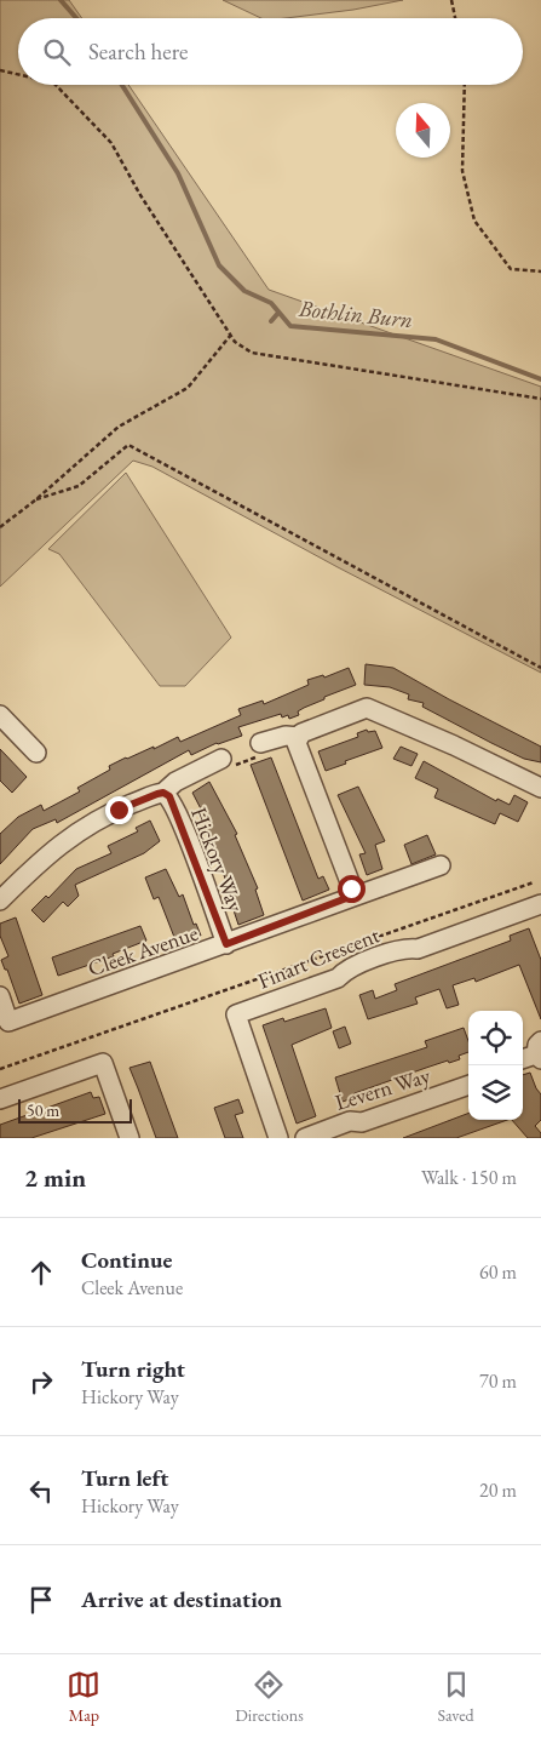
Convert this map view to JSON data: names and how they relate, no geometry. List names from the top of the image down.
{
  "streets": {
    "street": [
      "Hickory Way",
      "Cleek Avenue",
      "Finart Crescent",
      "Levern Way"
    ]
  },
  "crossings": [
    ["Hickory Way", "Cleek Avenue"]
  ],
  "water": ["Bothlin Burn"],
  "scale_bar": "50 m",
  "north": "top",
  "page": {
    "search": "Search here",
    "scale": "50 m",
    "heading": ["2 min", "Walk · 150 m"],
    "list": [
      ["Continue", "Cleek Avenue", "60 m"],
      ["Turn right", "Hickory Way", "70 m"],
      ["Turn left", "Hickory Way", "20 m"],
      "Arrive at destination"
    ],
    "nav": ["Map", "Directions", "Saved"]
  }
}
